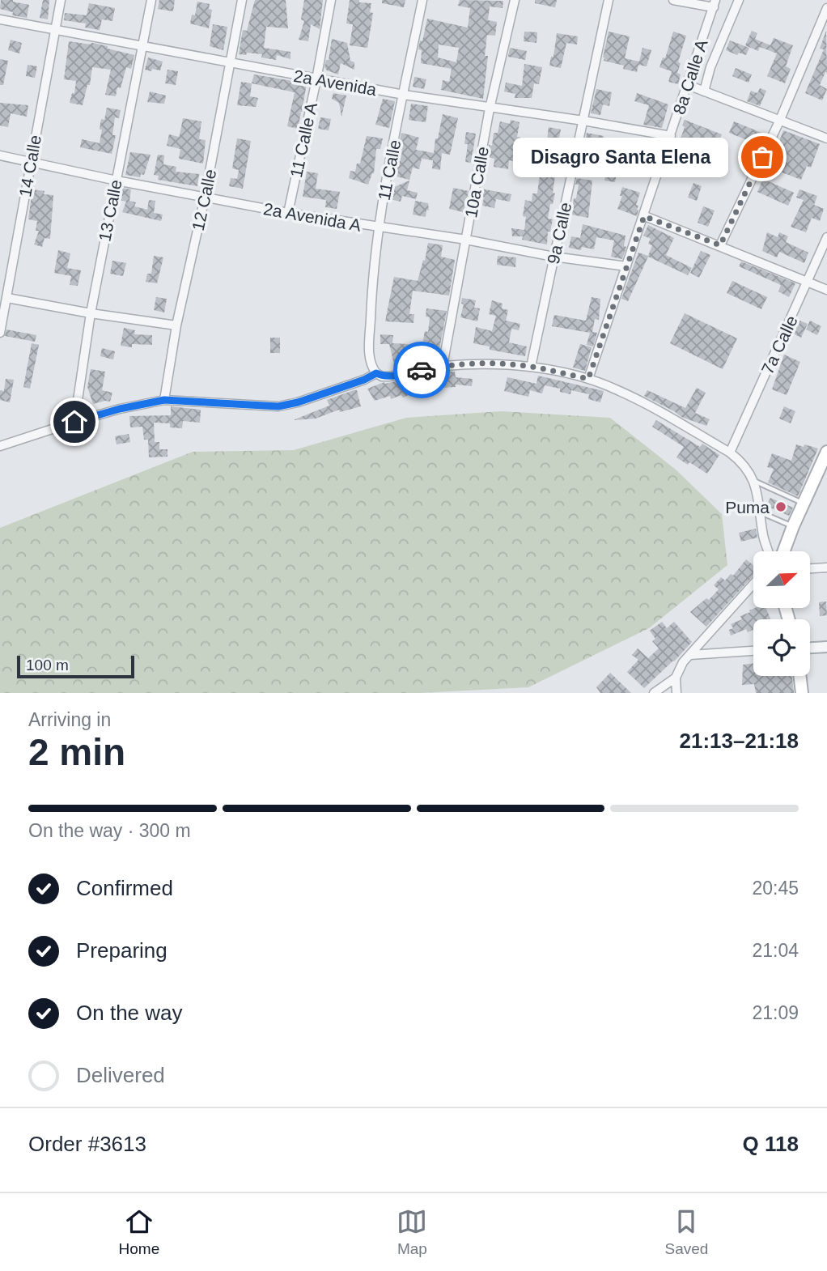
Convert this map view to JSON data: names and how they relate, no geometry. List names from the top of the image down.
{
  "streets": {
    "street": [
      "8a Calle A",
      "2a Avenida",
      "11 Calle A",
      "14 Calle",
      "11 Calle",
      "10a Calle",
      "12 Calle",
      "13 Calle",
      "2a Avenida A",
      "9a Calle",
      "7a Calle"
    ]
  },
  "crossings": [
    ["8a Calle A", "2a Avenida"],
    ["8a Calle A", "2a Avenida A"],
    ["2a Avenida", "11 Calle A"],
    ["2a Avenida", "14 Calle"],
    ["2a Avenida", "11 Calle"],
    ["2a Avenida", "10a Calle"],
    ["2a Avenida", "12 Calle"],
    ["2a Avenida", "13 Calle"],
    ["2a Avenida", "9a Calle"],
    ["11 Calle A", "2a Avenida A"],
    ["14 Calle", "2a Avenida A"],
    ["11 Calle", "2a Avenida A"],
    ["10a Calle", "2a Avenida A"],
    ["12 Calle", "2a Avenida A"],
    ["13 Calle", "2a Avenida A"],
    ["2a Avenida A", "9a Calle"]
  ],
  "places": ["Disagro Santa Elena", "Puma"],
  "scale_bar": "100 m",
  "north": "top right",
  "page": {
    "bubble": "Disagro Santa Elena",
    "scale": "100 m",
    "heading": ["2 min", "Arriving in", "21:13–21:18"],
    "panel": ["Order #3613", "Q 118"],
    "bar": "On the way · 300 m",
    "list": [
      ["Confirmed", "20:45"],
      ["Preparing", "21:04"],
      ["On the way", "21:09"],
      "Delivered"
    ],
    "tabs": ["Home", "Map", "Saved"]
  }
}
